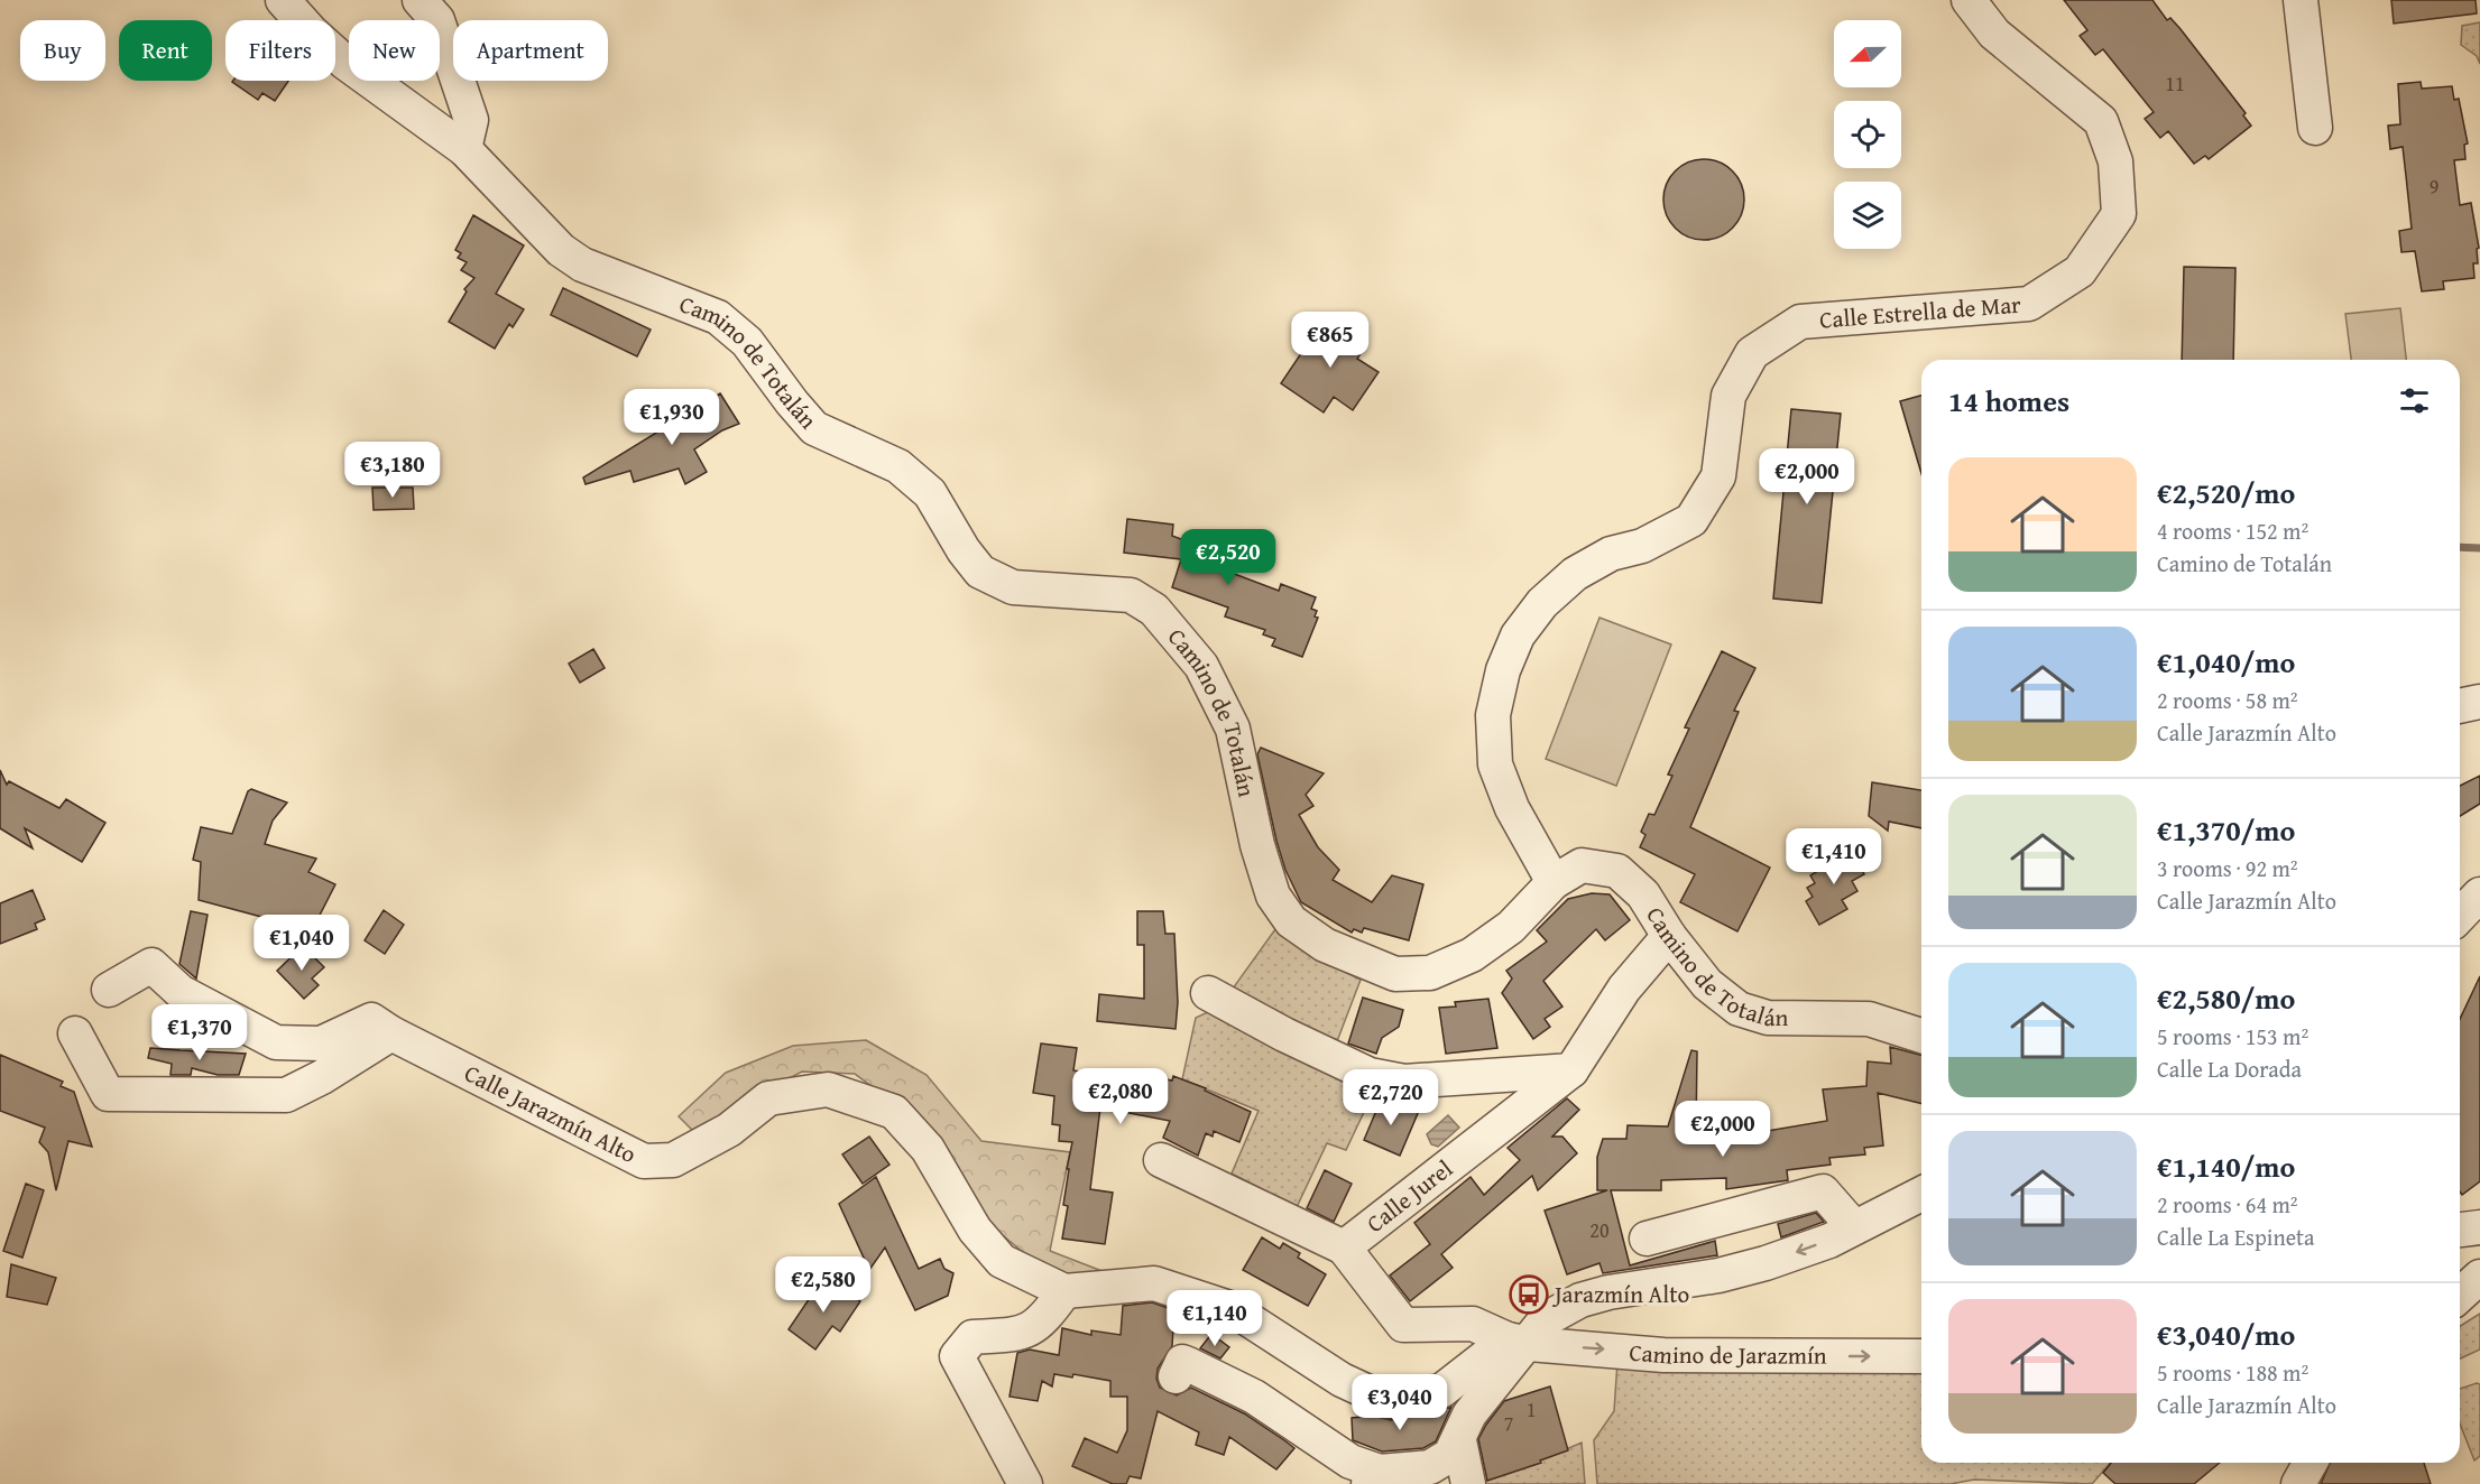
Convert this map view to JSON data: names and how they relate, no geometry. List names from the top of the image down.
{
  "streets": {
    "street": [
      "Calle Estrella de Mar",
      "Camino de Totalán",
      "Calle Jarazmín Alto",
      "Calle Jurel",
      "Camino de Jarazmín"
    ]
  },
  "crossings": [
    ["Calle Estrella de Mar", "Camino de Totalán"],
    ["Camino de Totalán", "Calle Jurel"],
    ["Calle Jurel", "Camino de Jarazmín"]
  ],
  "places": {
    "bus stop": ["Jarazmín Alto"]
  },
  "house_numbers": [
    "11",
    "9",
    "20",
    "1",
    "7"
  ],
  "north": "left",
  "page": {
    "chip": [
      "Buy",
      "Rent",
      "Filters",
      "New",
      "Apartment"
    ],
    "price": [
      "€865",
      "€1,930",
      "€3,180",
      "€2,000",
      "€2,520",
      "€1,410",
      "€1,040",
      "€1,370",
      "€2,080",
      "€2,720",
      "€2,000",
      "€2,580",
      "€1,140",
      "€3,040"
    ],
    "heading": "14 homes",
    "list": [
      {
        "name": "€2,520/mo",
        "note": "4 rooms · 152 m² · Camino de Totalán"
      },
      {
        "name": "€1,040/mo",
        "note": "2 rooms · 58 m² · Calle Jarazmín Alto"
      },
      {
        "name": "€1,370/mo",
        "note": "3 rooms · 92 m² · Calle Jarazmín Alto"
      },
      {
        "name": "€2,580/mo",
        "note": "5 rooms · 153 m² · Calle La Dorada"
      },
      {
        "name": "€1,140/mo",
        "note": "2 rooms · 64 m² · Calle La Espineta"
      },
      {
        "name": "€3,040/mo",
        "note": "5 rooms · 188 m² · Calle Jarazmín Alto"
      }
    ]
  }
}
